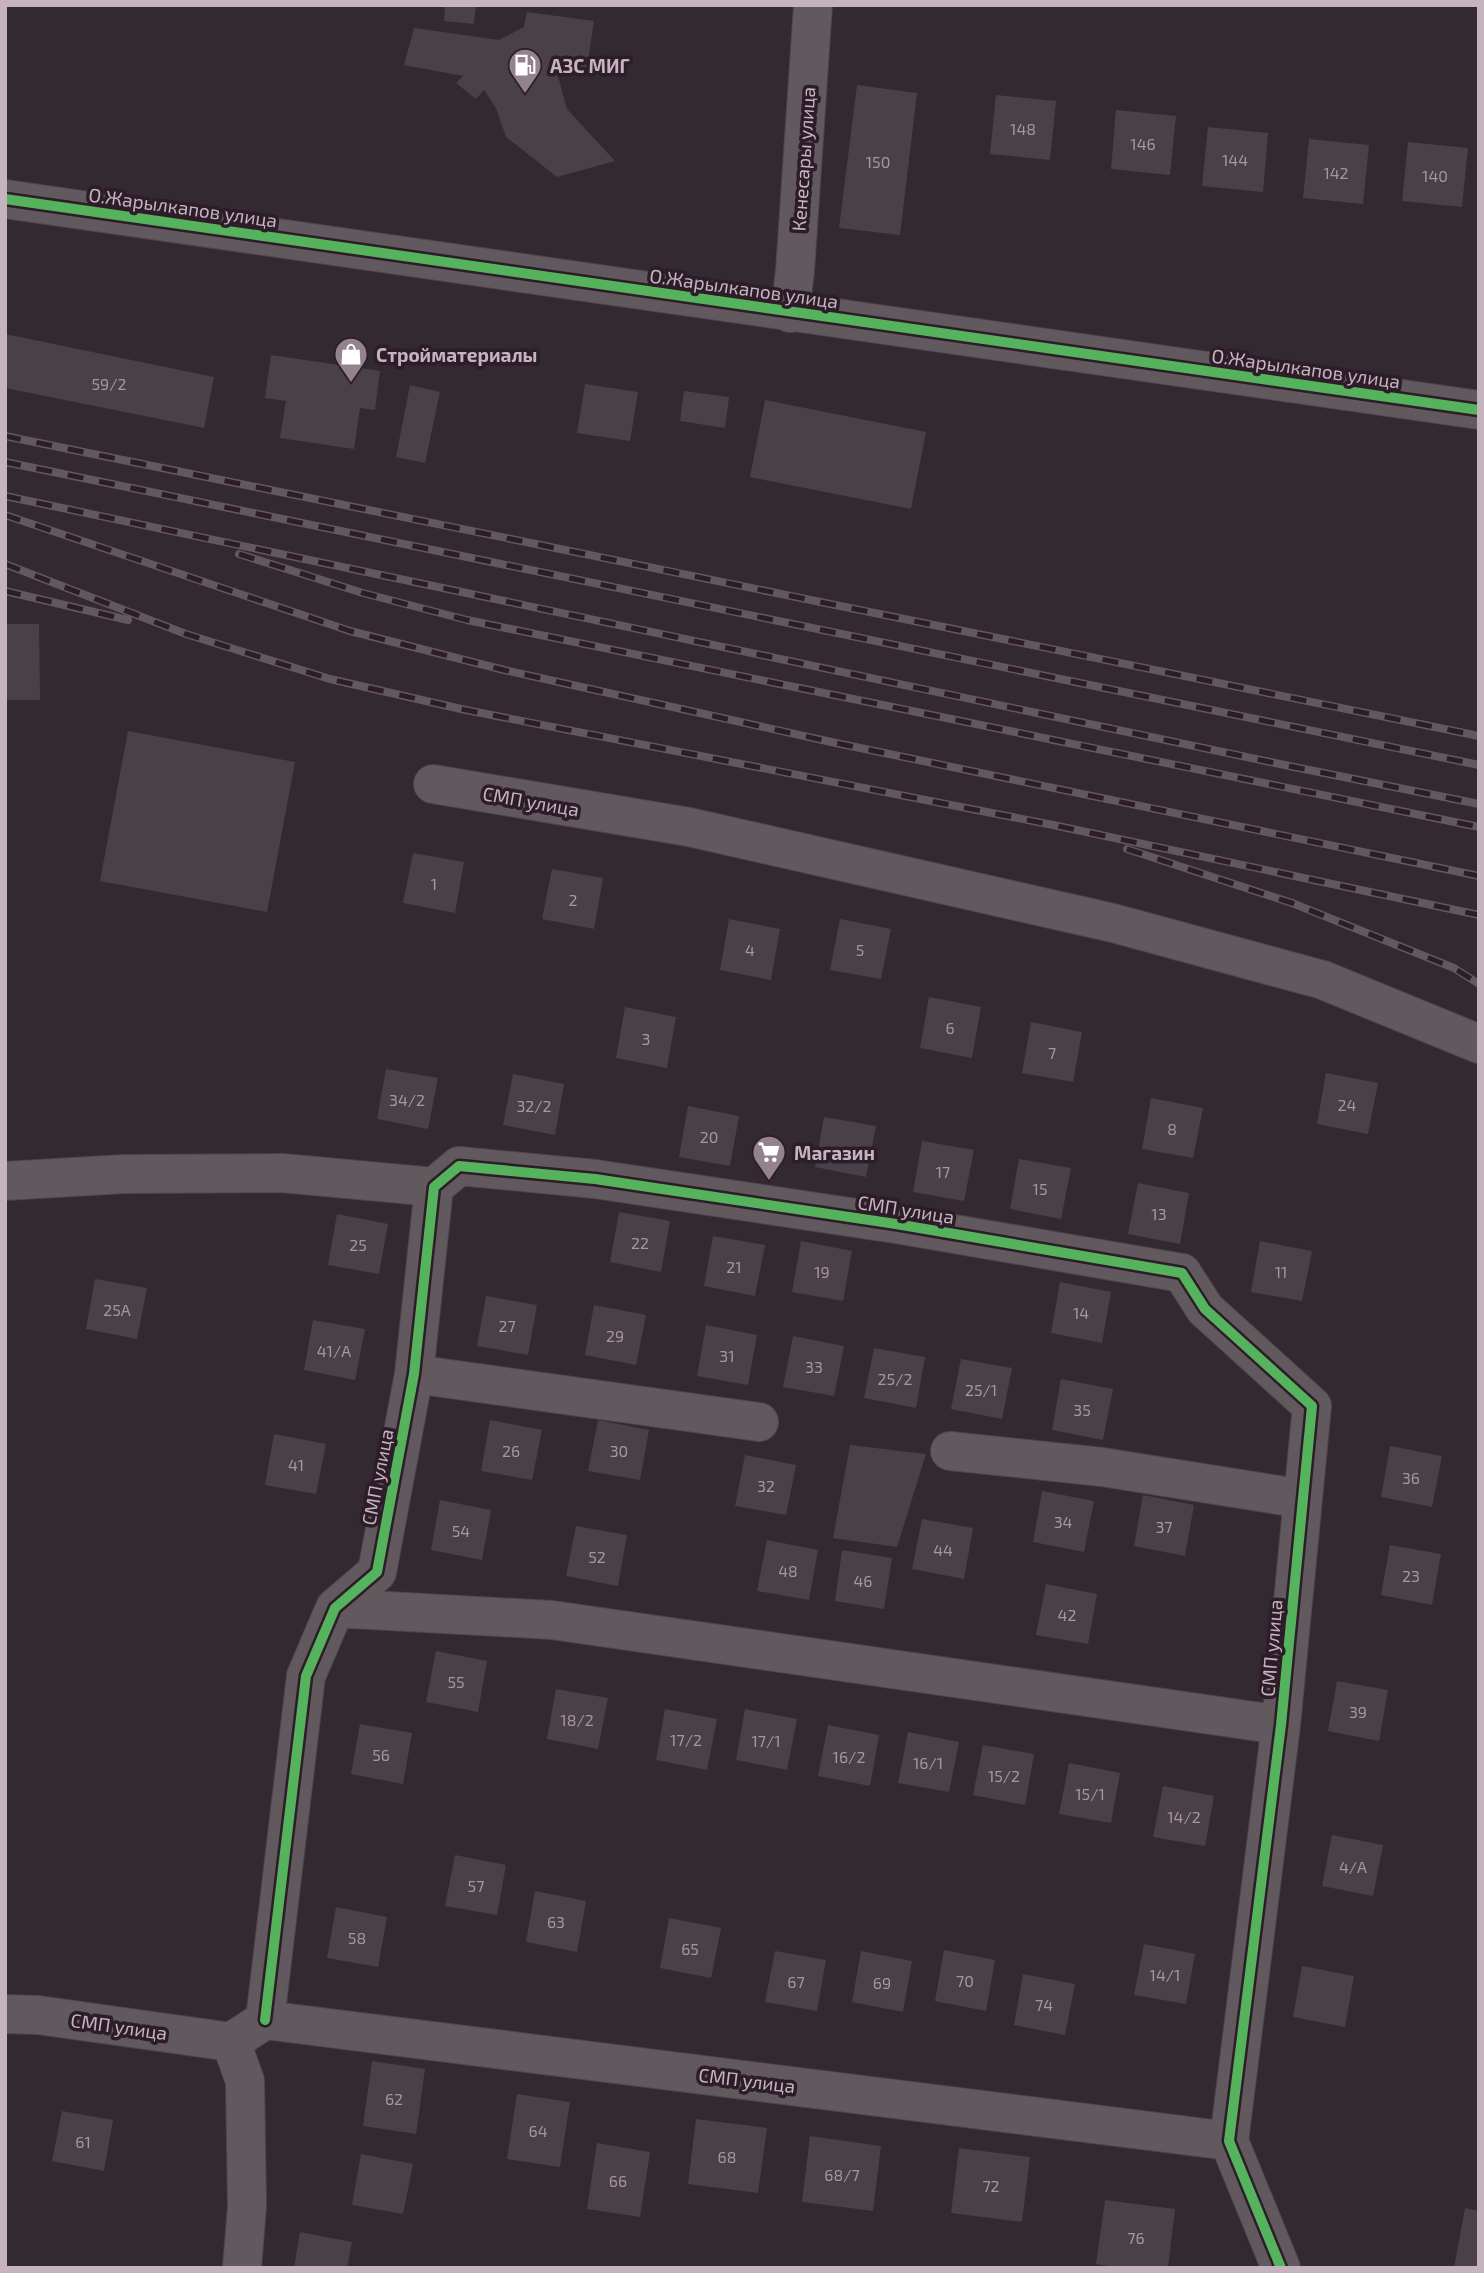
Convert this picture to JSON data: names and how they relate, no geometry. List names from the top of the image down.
{
  "streets": {
    "street": ["Кенесары улица", "О.Жарылкапов улица", "СМП улица"]
  },
  "crossings": [
    ["Кенесары улица", "О.Жарылкапов улица"]
  ],
  "places": {
    "fuel station": ["АЗС МИГ"],
    "shop": ["Стройматериалы"],
    "supermarket": ["Магазин"]
  },
  "house_numbers": [
    "148",
    "146",
    "144",
    "150",
    "142",
    "140",
    "59/2",
    "1",
    "2",
    "4",
    "5",
    "6",
    "3",
    "7",
    "34/2",
    "24",
    "32/2",
    "8",
    "20",
    "17",
    "15",
    "13",
    "22",
    "25",
    "21",
    "19",
    "11",
    "25А",
    "14",
    "27",
    "29",
    "41/А",
    "31",
    "33",
    "25/2",
    "25/1",
    "35",
    "26",
    "30",
    "41",
    "36",
    "32",
    "34",
    "37",
    "54",
    "44",
    "52",
    "48",
    "23",
    "46",
    "42",
    "55",
    "39",
    "18/2",
    "17/2",
    "17/1",
    "56",
    "16/2",
    "16/1",
    "15/2",
    "15/1",
    "14/2",
    "4/А",
    "57",
    "63",
    "58",
    "65",
    "14/1",
    "70",
    "67",
    "69",
    "74",
    "62",
    "64",
    "61",
    "68",
    "68/7",
    "66",
    "72",
    "76"
  ]
}
